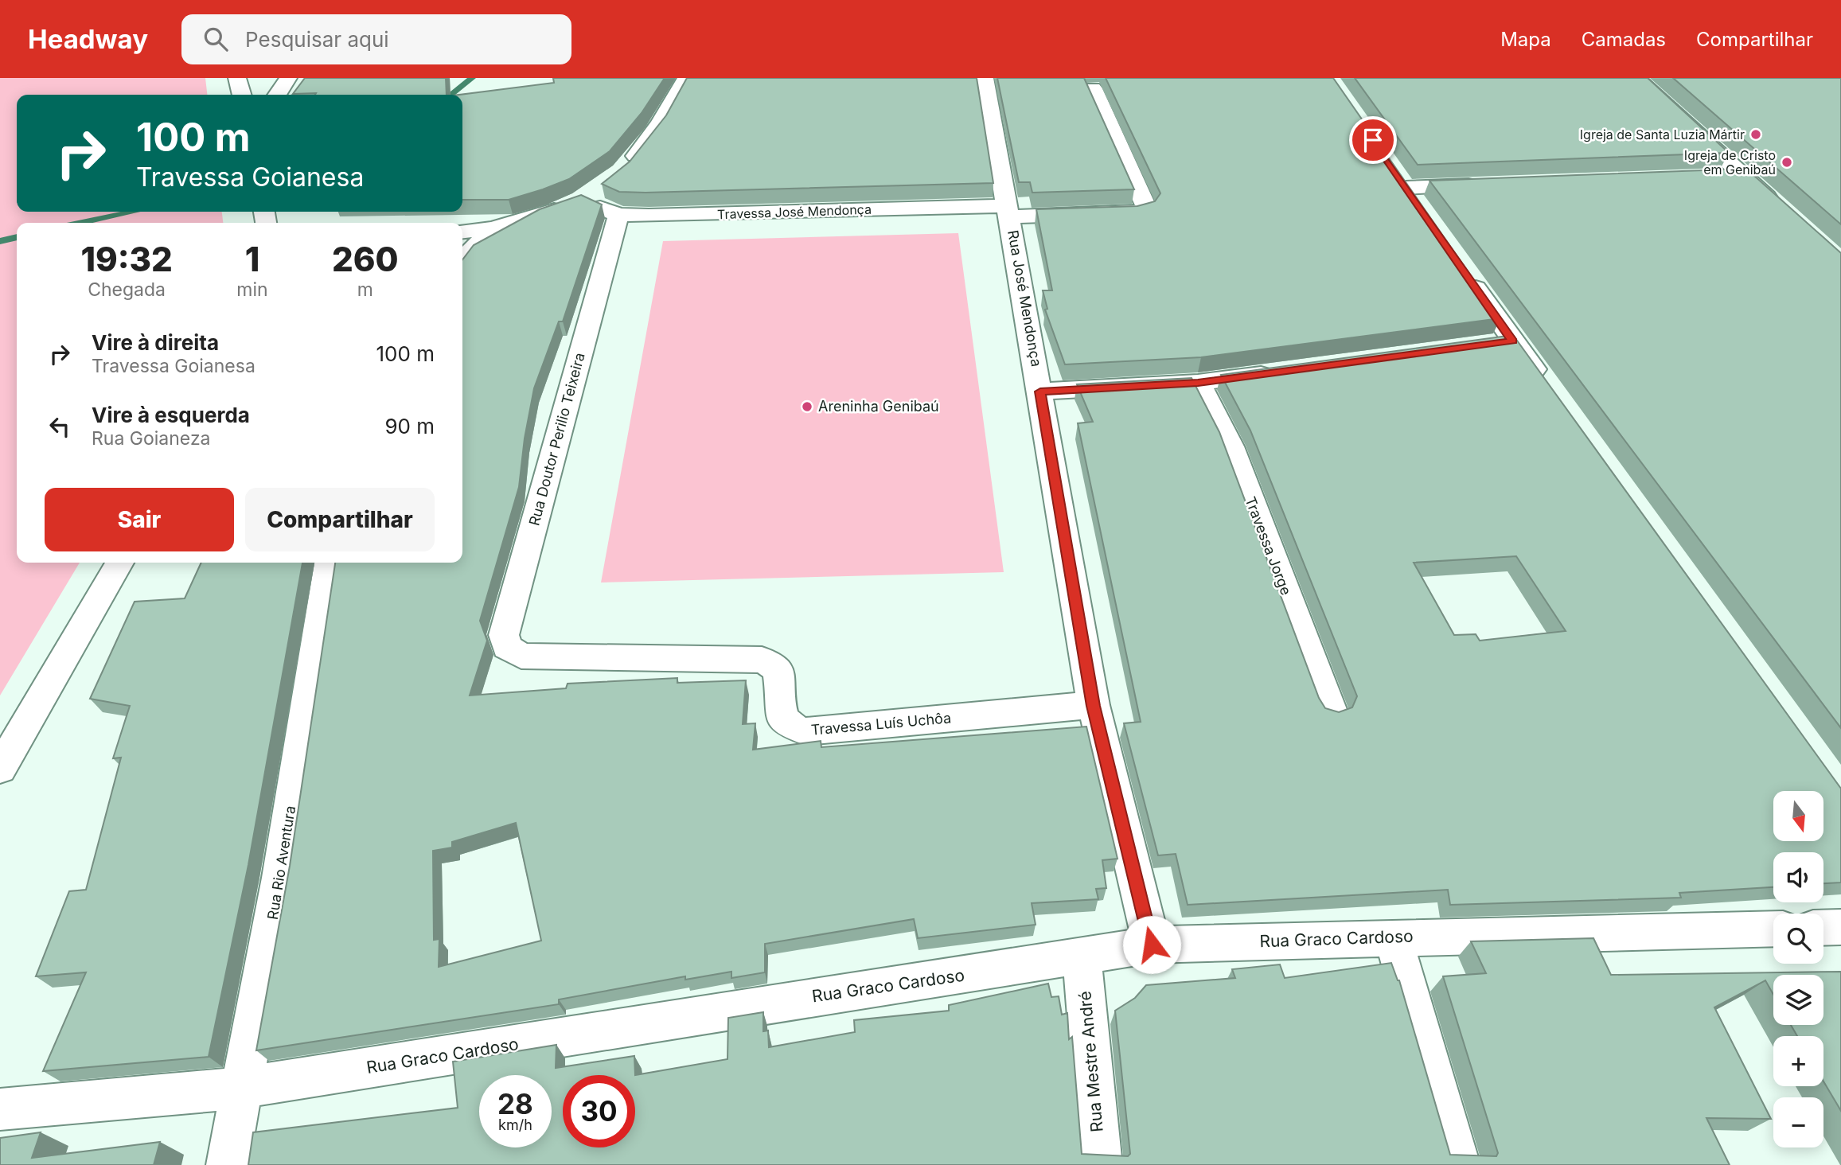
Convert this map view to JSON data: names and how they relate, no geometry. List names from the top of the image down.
{
  "streets": {
    "street": [
      "Travessa José Mendonça",
      "Rua José Mendonça",
      "Rua Doutor Perilio Teixeira",
      "Travessa Jorge",
      "Travessa Luís Uchôa",
      "Rua Rio Aventura",
      "Rua Graco Cardoso",
      "Rua Mestre André"
    ]
  },
  "crossings": [
    ["Travessa José Mendonça", "Rua José Mendonça"],
    ["Travessa José Mendonça", "Rua Doutor Perilio Teixeira"],
    ["Rua José Mendonça", "Travessa Luís Uchôa"],
    ["Rua José Mendonça", "Rua Graco Cardoso"],
    ["Rua Doutor Perilio Teixeira", "Travessa Luís Uchôa"],
    ["Rua Rio Aventura", "Rua Graco Cardoso"],
    ["Rua Graco Cardoso", "Rua Mestre André"]
  ],
  "places": ["Igreja de Santa Luzia Mártir", "Igreja de Cristo em Genibaú", "Areninha Genibaú"],
  "north": "bottom",
  "page": {
    "header": "Headway",
    "search": "Pesquisar aqui",
    "nav": ["Mapa", "Camadas", "Compartilhar"],
    "turn": ["100 m", "Travessa Goianesa"],
    "eta": [
      "19:32",
      "Chegada",
      "1",
      "min",
      "260",
      "m"
    ],
    "list": [
      {
        "name": "Vire à direita",
        "note": "Travessa Goianesa",
        "value": "100 m"
      },
      {
        "name": "Vire à esquerda",
        "note": "Rua Goianeza",
        "value": "90 m"
      }
    ],
    "buttons": ["Sair", "Compartilhar"],
    "map_buttons": ["+", "−"],
    "speed": "28 km/h",
    "limit": "30"
  }
}
